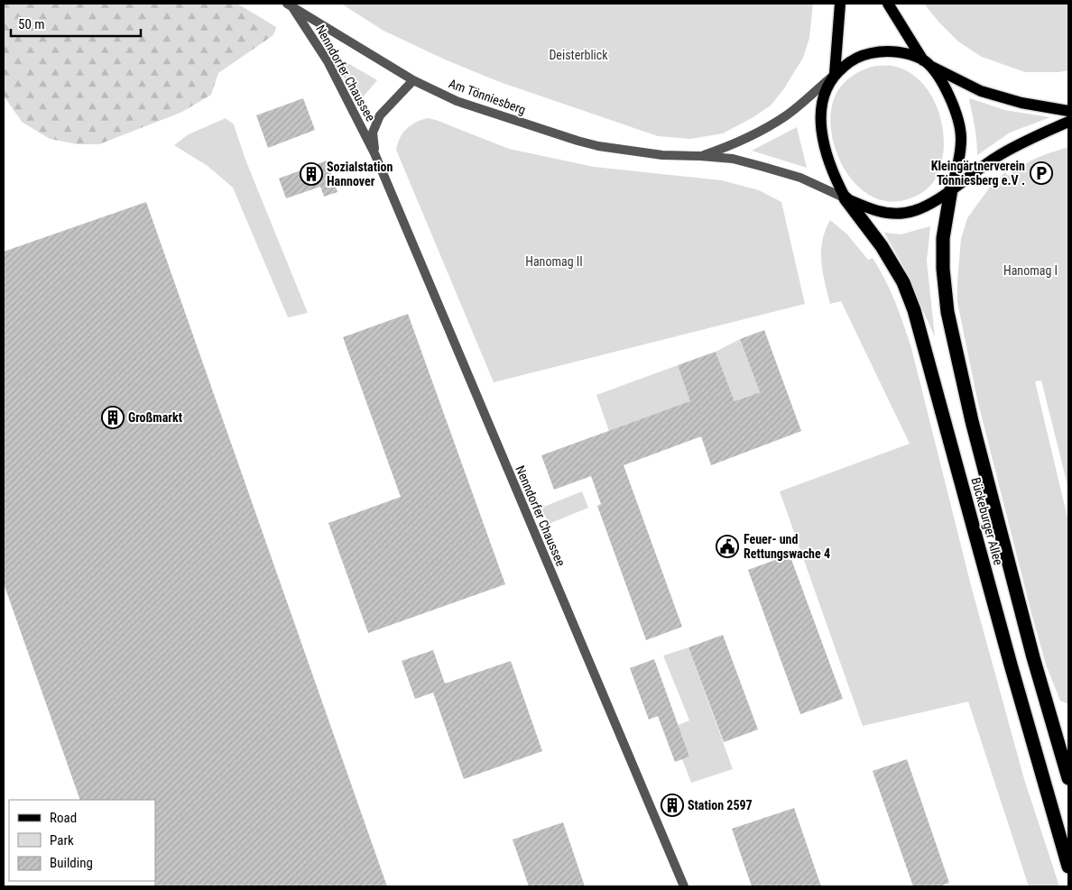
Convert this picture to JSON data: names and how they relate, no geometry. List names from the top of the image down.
{
  "streets": {
    "highway": ["Bückeburger Allee"],
    "street": ["Nenndorfer Chaussee", "Am Tönniesberg"]
  },
  "crossings": [
    ["Nenndorfer Chaussee", "Am Tönniesberg"],
    ["Am Tönniesberg", "Bückeburger Allee"]
  ],
  "parks": ["Deisterblick", "Hanomag II", "Hanomag I"],
  "places": {
    "parking": ["Kleingärtnerverein Tönniesberg e.V ."],
    "building": ["Sozialstation Hannover", "Großmarkt", "Station 2597"],
    "public building": ["Feuer- und Rettungswache 4"]
  },
  "legend": ["Road", "Park", "Building"],
  "scale_bar": "50 m"
}
